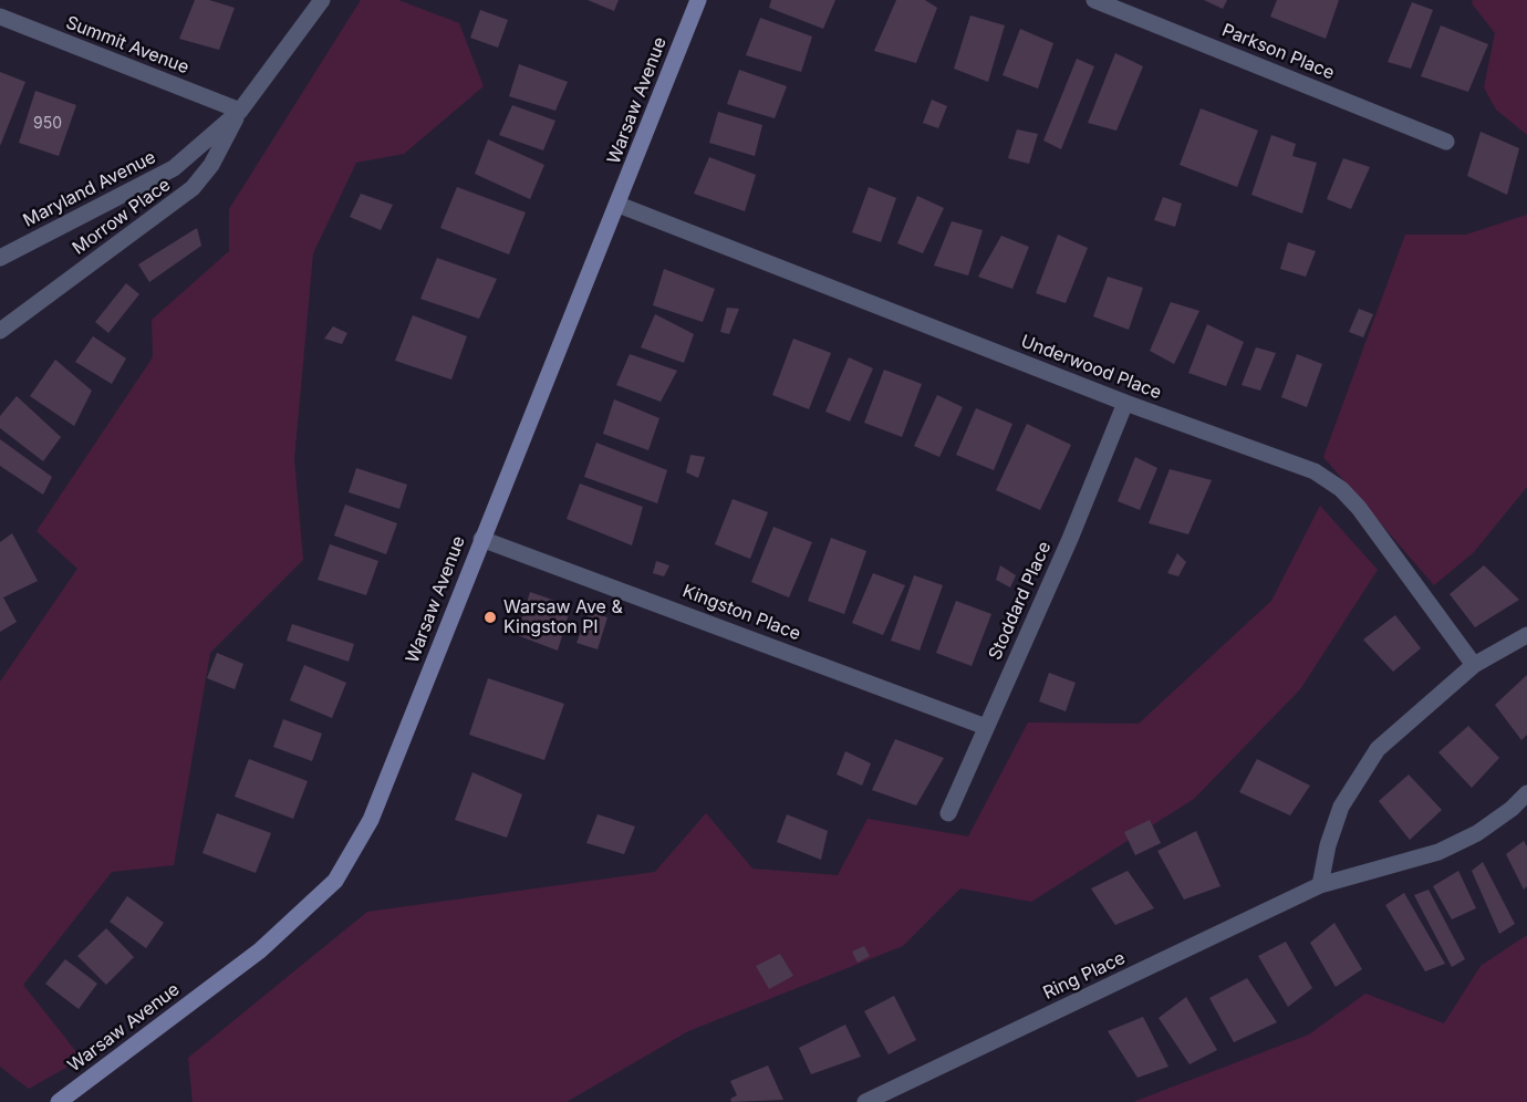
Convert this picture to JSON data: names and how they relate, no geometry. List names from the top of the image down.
{
  "streets": {
    "main road": ["Warsaw Avenue"],
    "street": [
      "Summit Avenue",
      "Parkson Place",
      "Maryland Avenue",
      "Morrow Place",
      "Underwood Place",
      "Stoddard Place",
      "Kingston Place",
      "Ring Place"
    ]
  },
  "crossings": [
    ["Summit Avenue", "Maryland Avenue"],
    ["Summit Avenue", "Morrow Place"],
    ["Warsaw Avenue", "Underwood Place"],
    ["Warsaw Avenue", "Kingston Place"],
    ["Maryland Avenue", "Morrow Place"],
    ["Underwood Place", "Stoddard Place"],
    ["Stoddard Place", "Kingston Place"]
  ],
  "places": ["Warsaw Ave & Kingston Pl"],
  "house_numbers": ["950"]
}
